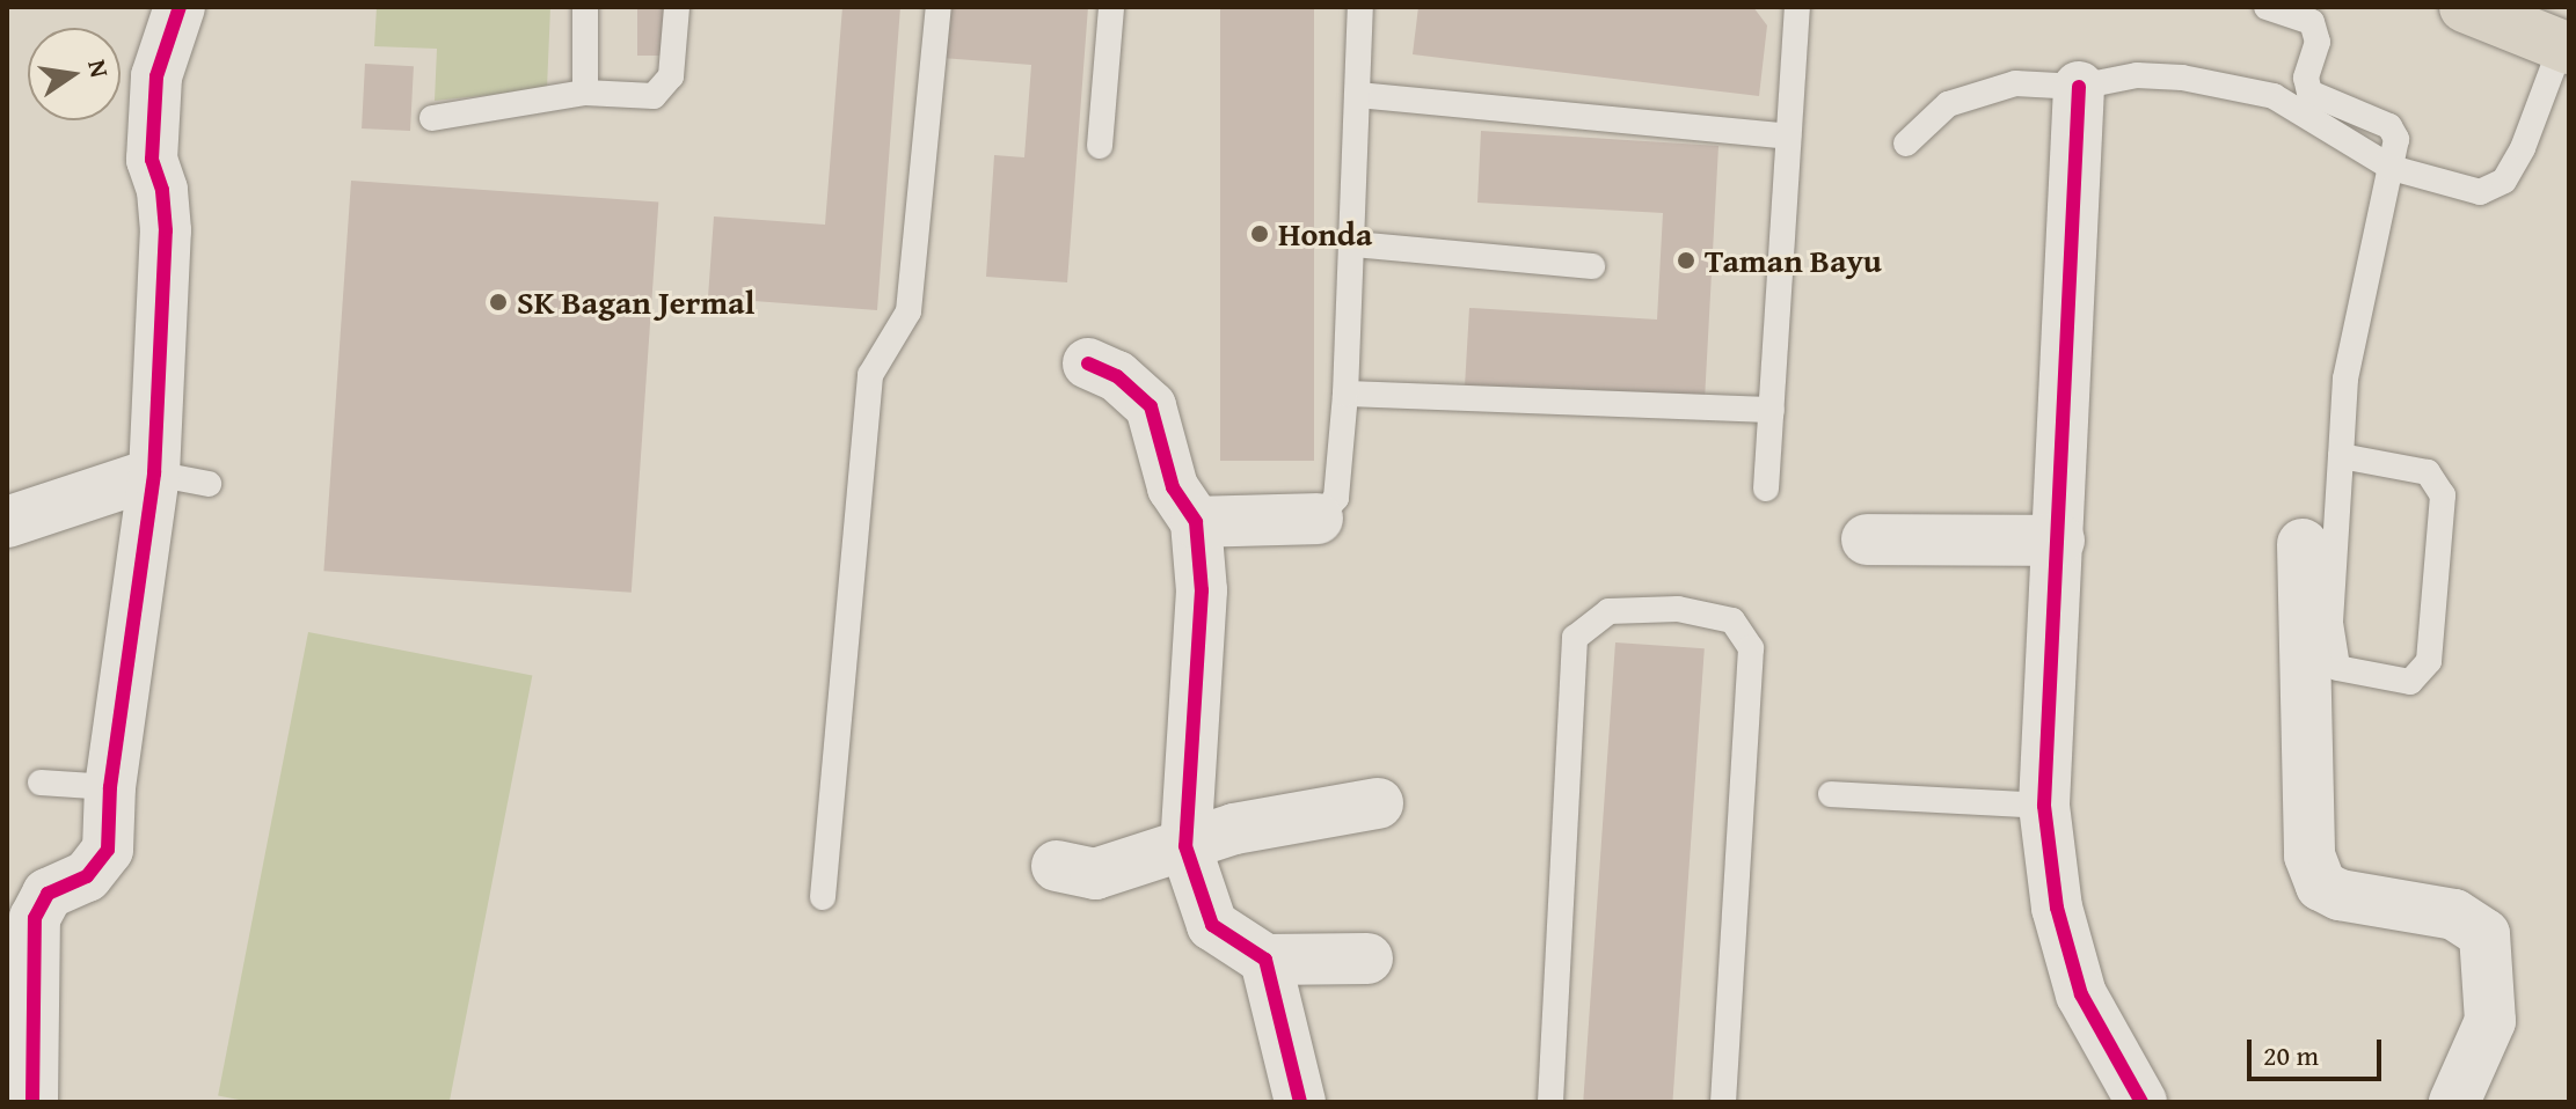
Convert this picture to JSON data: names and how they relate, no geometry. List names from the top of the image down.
{
  "places": ["Honda", "Taman Bayu", "SK Bagan Jermal"],
  "scale_bar": "20 m",
  "north": "right"
}
